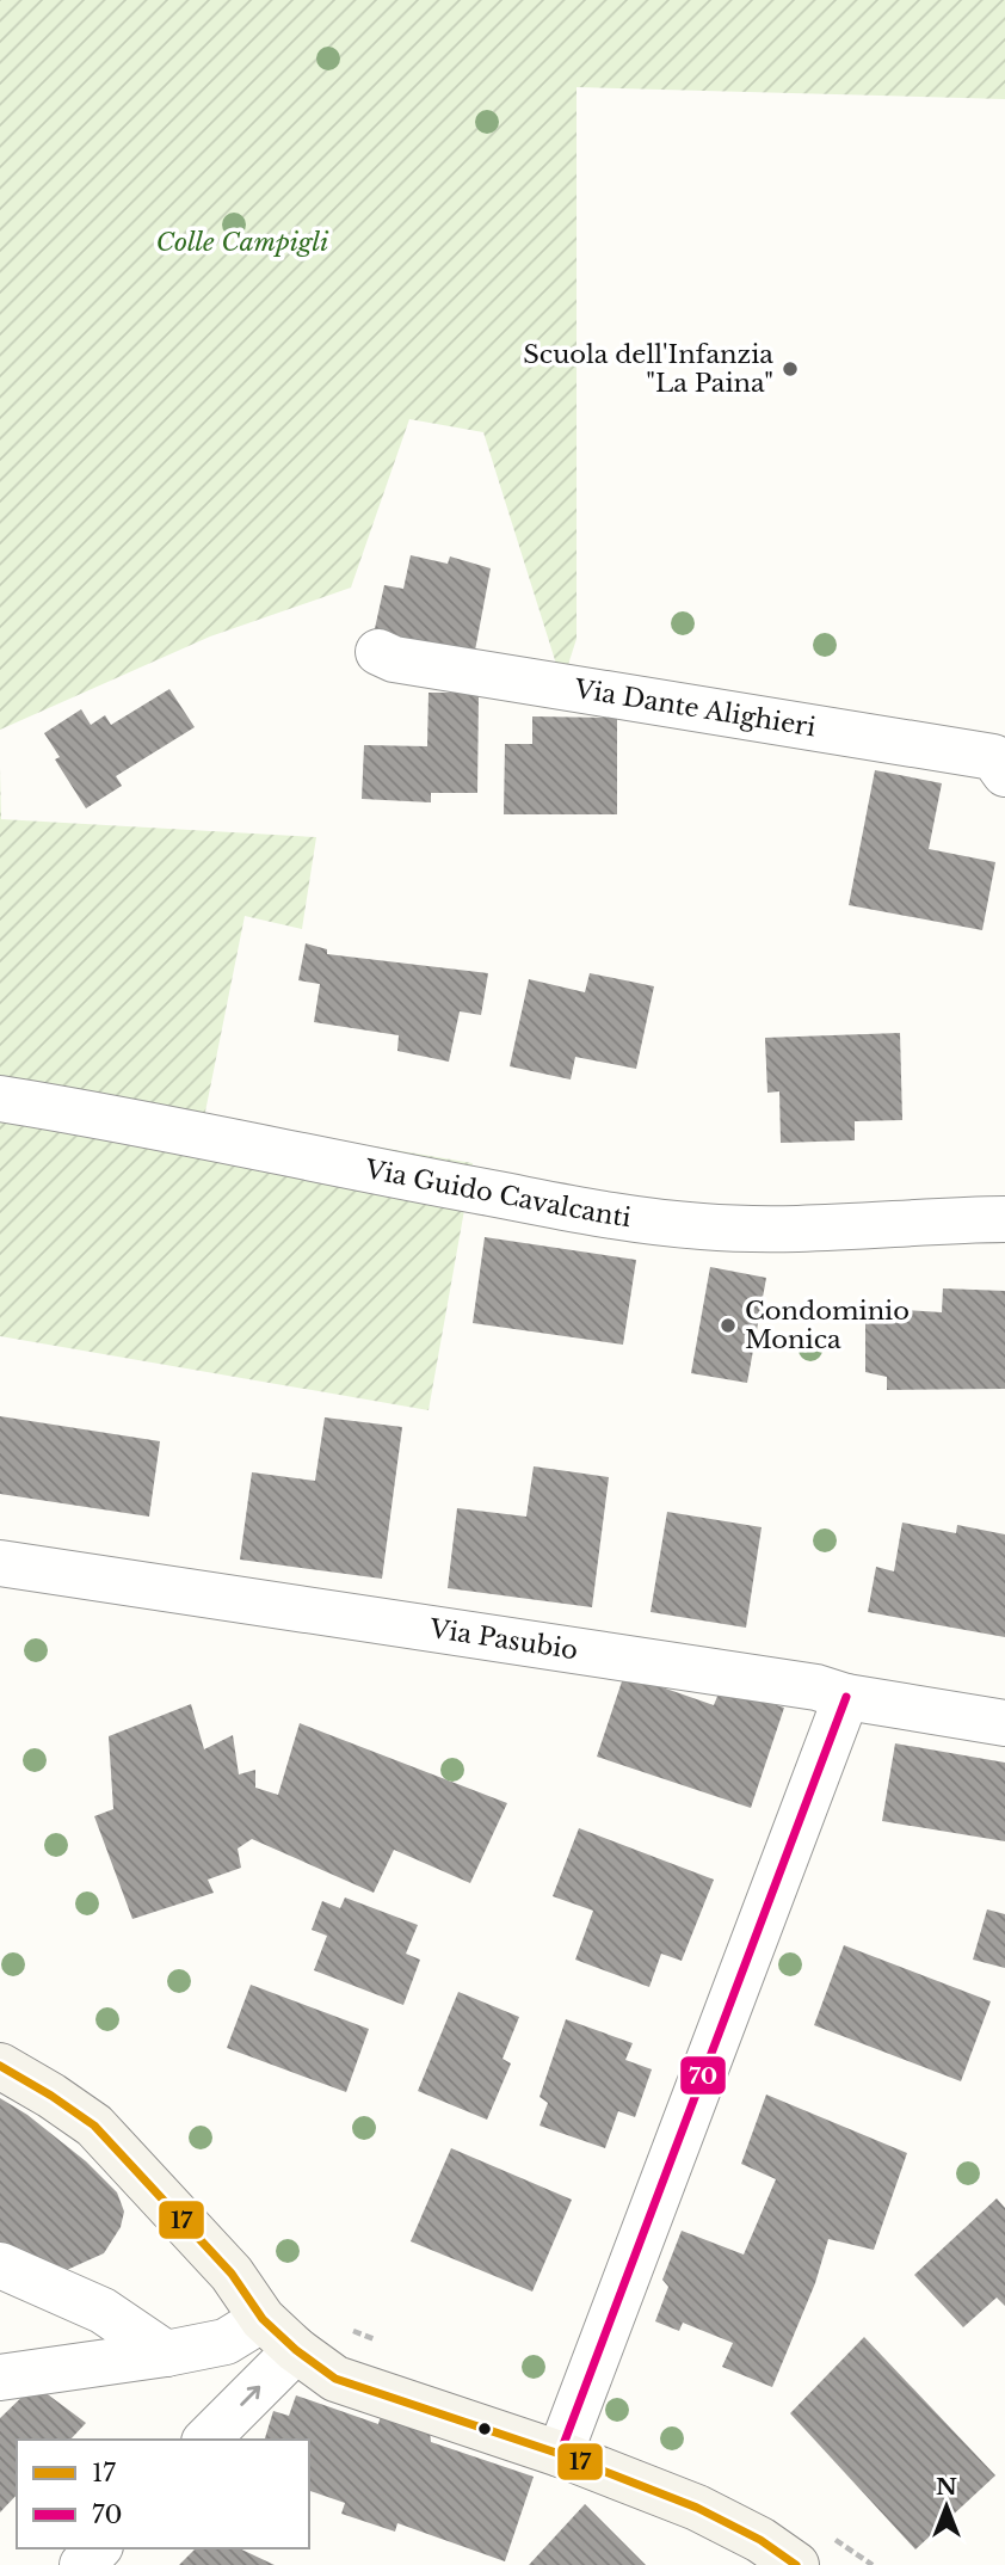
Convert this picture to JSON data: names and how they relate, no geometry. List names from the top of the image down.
{
  "streets": {
    "street": ["Via Dante Alighieri", "Via Guido Cavalcanti", "Via Pasubio"]
  },
  "parks": ["Colle Campigli"],
  "places": ["Scuola dell'Infanzia \"La Paina\"", "Condominio Monica"],
  "lines": ["transit line 70", "transit line 17"],
  "legend": ["17", "70"],
  "north": "top"
}
